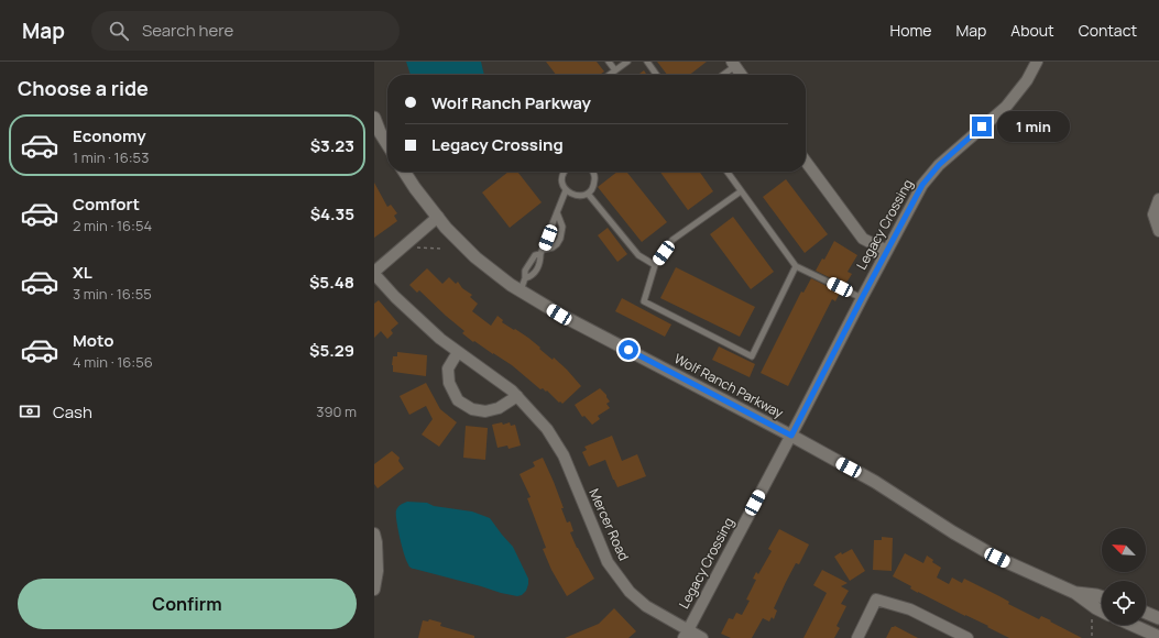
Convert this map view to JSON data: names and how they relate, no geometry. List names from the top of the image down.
{
  "streets": {
    "street": ["Legacy Crossing", "Wolf Ranch Parkway", "Mercer Road"]
  },
  "crossings": [
    ["Legacy Crossing", "Wolf Ranch Parkway"],
    ["Legacy Crossing", "Mercer Road"]
  ],
  "north": "top left",
  "page": {
    "header": "Map",
    "search": "Search here",
    "nav": [
      "Home",
      "Map",
      "About",
      "Contact"
    ],
    "heading": "Choose a ride",
    "banner": ["Wolf Ranch Parkway", "Legacy Crossing"],
    "bubble": "1 min",
    "list": [
      {
        "name": "Economy",
        "note": "1 min · 16:53",
        "value": "$3.23"
      },
      {
        "name": "Comfort",
        "note": "2 min · 16:54",
        "value": "$4.35"
      },
      {
        "name": "XL",
        "note": "3 min · 16:55",
        "value": "$5.48"
      },
      {
        "name": "Moto",
        "note": "4 min · 16:56",
        "value": "$5.29"
      }
    ],
    "pay": ["Cash", "390 m"],
    "buttons": "Confirm"
  }
}
